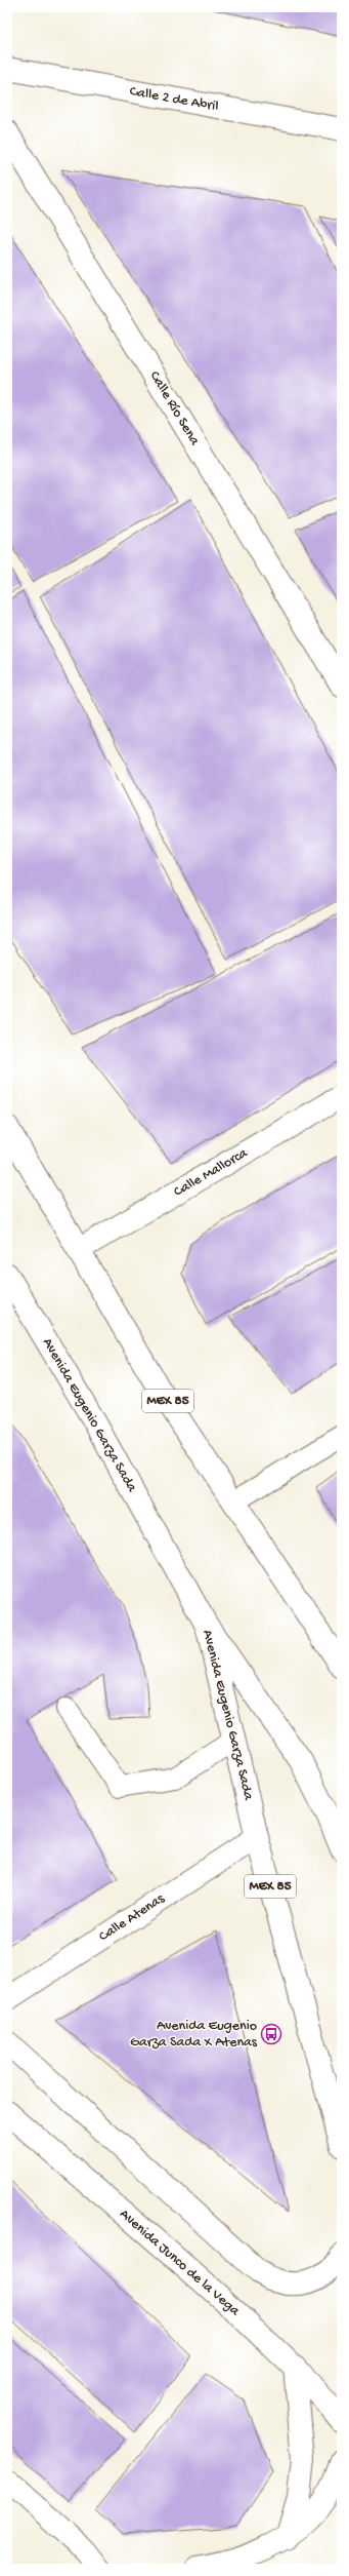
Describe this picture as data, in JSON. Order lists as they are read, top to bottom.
{
  "streets": {
    "main road": [
      "Calle 2 de Abril",
      "Calle Río Sena",
      "Calle Mallorca",
      "MEX 85",
      "Avenida Eugenio Garza Sada",
      "Calle Atenas",
      "Avenida Junco de la Vega"
    ]
  },
  "crossings": [
    ["Calle Mallorca", "MEX 85"],
    ["Avenida Eugenio Garza Sada", "Calle Atenas"]
  ],
  "places": {
    "bus stop": ["Avenida Eugenio Garza Sada X Atenas"]
  }
}
